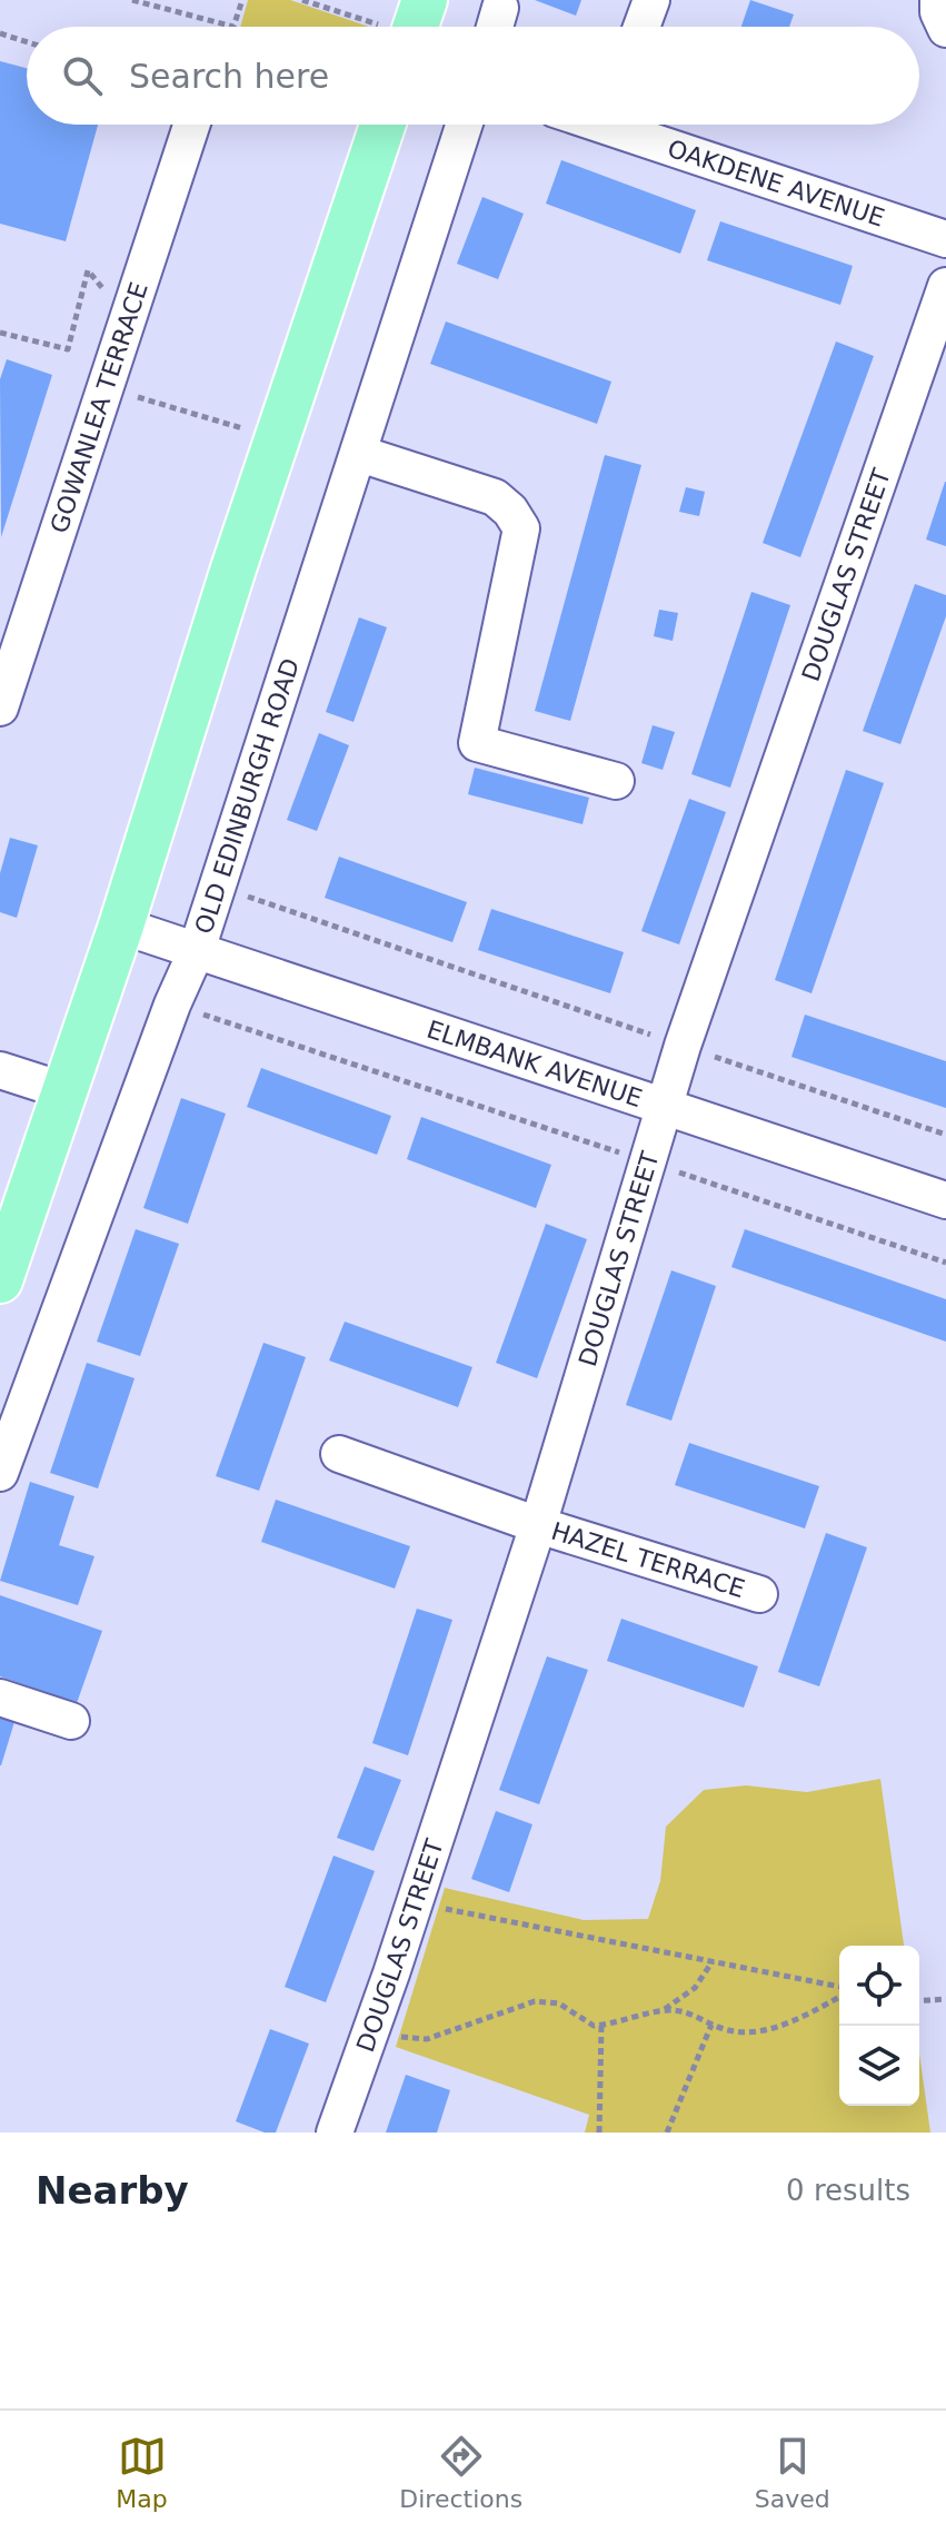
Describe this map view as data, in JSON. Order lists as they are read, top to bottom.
{
  "streets": {
    "street": [
      "OAKDENE AVENUE",
      "GOWANLEA TERRACE",
      "DOUGLAS STREET",
      "OLD EDINBURGH ROAD",
      "ELMBANK AVENUE",
      "HAZEL TERRACE"
    ]
  },
  "crossings": [
    ["DOUGLAS STREET", "ELMBANK AVENUE"],
    ["DOUGLAS STREET", "HAZEL TERRACE"],
    ["OLD EDINBURGH ROAD", "ELMBANK AVENUE"]
  ],
  "page": {
    "search": "Search here",
    "heading": ["Nearby", "0 results"],
    "nav": ["Map", "Directions", "Saved"]
  }
}
